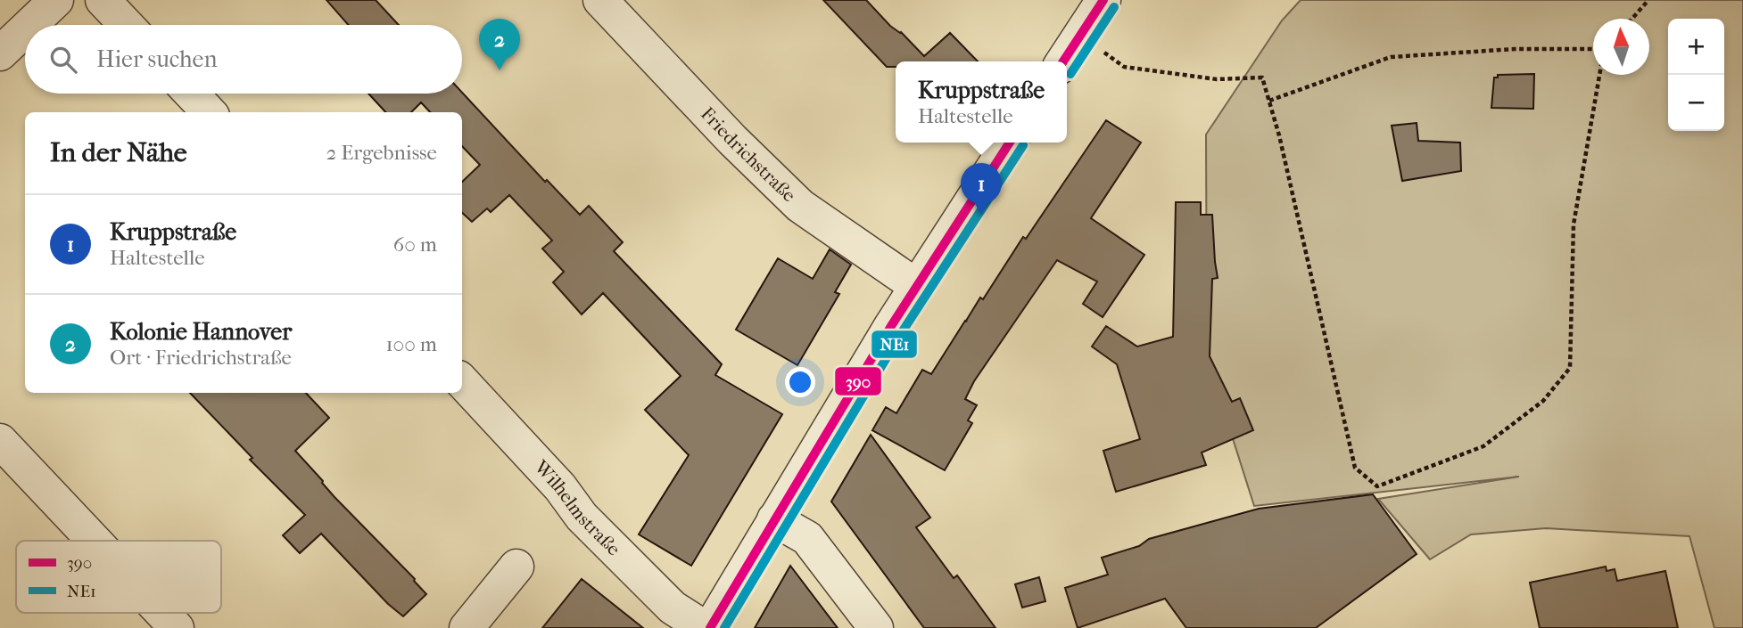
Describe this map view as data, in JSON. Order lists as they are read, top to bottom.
{
  "streets": {
    "street": ["Friedrichstraße", "Wilhelmstraße"]
  },
  "lines": ["transit line 390", "transit line NE1"],
  "legend": ["390", "NE1"],
  "north": "top",
  "page": {
    "map_buttons": ["+", "−"],
    "pins": ["2", "1"],
    "search": "Hier suchen",
    "popup": ["Kruppstraße", "Haltestelle"],
    "heading": ["In der Nähe", "2 Ergebnisse"],
    "list": [
      {
        "mark": "1",
        "name": "Kruppstraße",
        "note": "Haltestelle",
        "value": "60 m"
      },
      {
        "mark": "2",
        "name": "Kolonie Hannover",
        "note": "Ort · Friedrichstraße",
        "value": "100 m"
      }
    ]
  }
}
